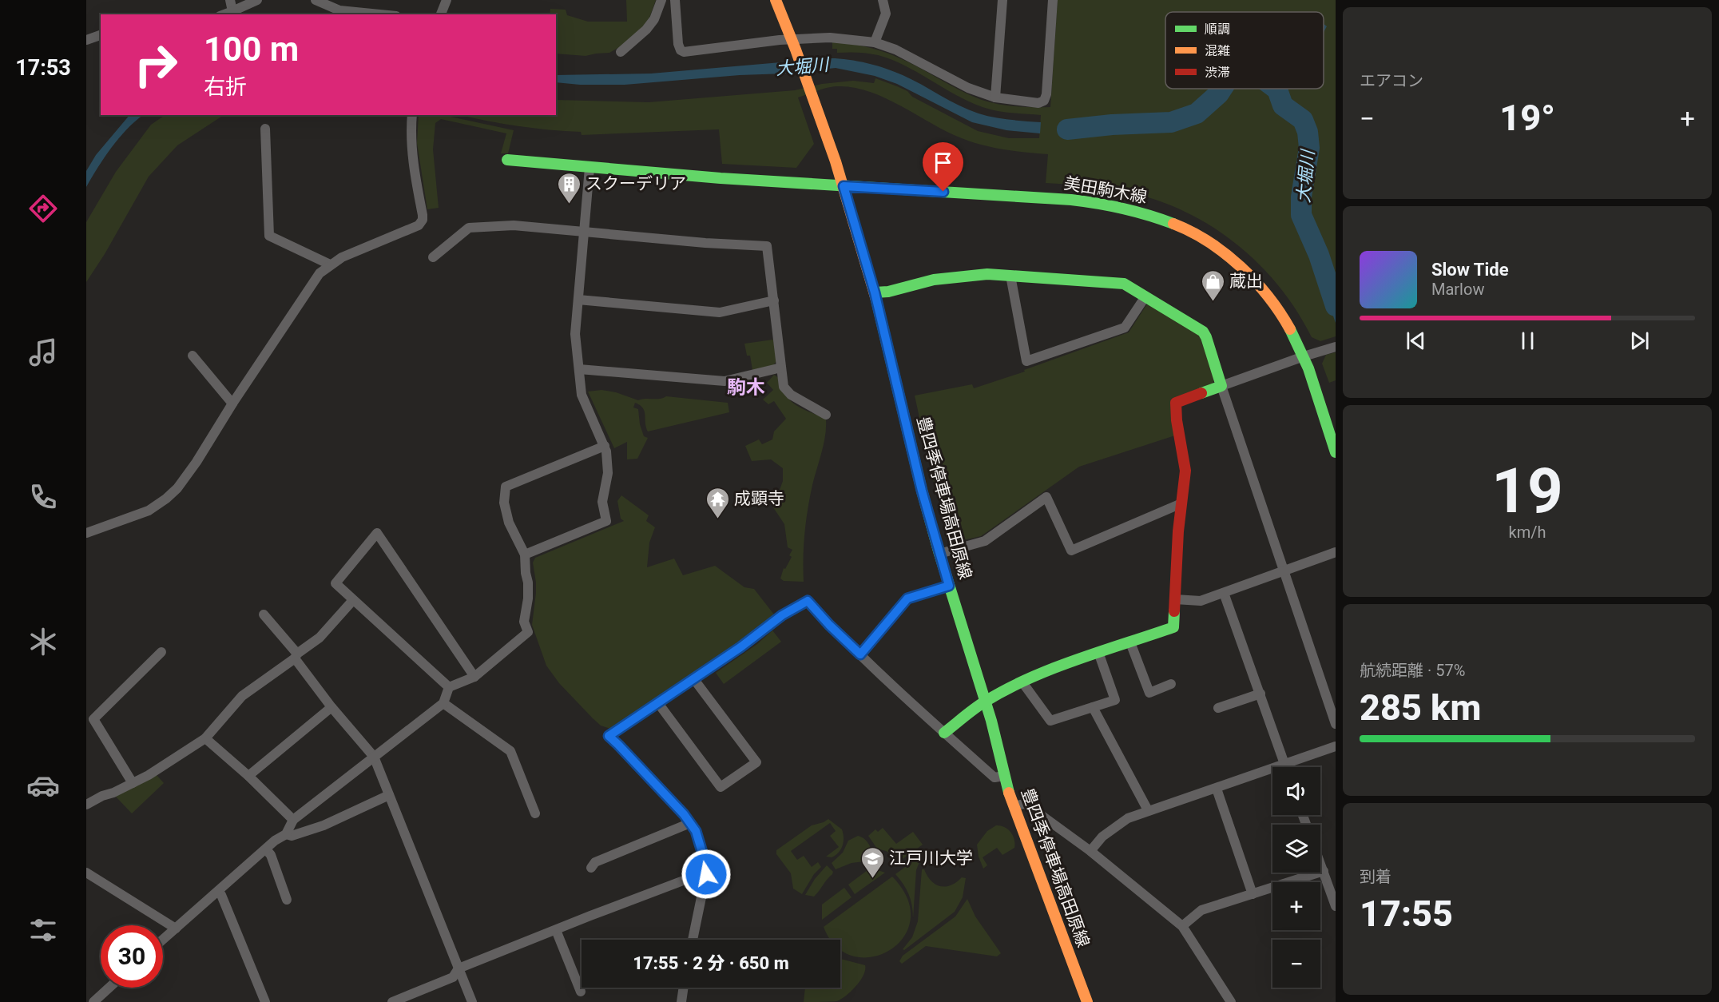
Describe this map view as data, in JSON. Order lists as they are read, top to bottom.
{
  "streets": {
    "street": ["美田駒木線", "豊四季停車場高田原線"]
  },
  "crossings": [
    ["美田駒木線", "豊四季停車場高田原線"]
  ],
  "districts": ["駒木"],
  "water": ["大堀川"],
  "places": {
    "building": ["スクーデリア"],
    "shop": ["蔵出"],
    "temple": ["成顕寺"],
    "school or university": ["江戸川大学"]
  },
  "legend": ["順調", "混雑", "渋滞"],
  "page": {
    "tabs": "17:53",
    "tile": [
      "エアコン",
      ["19", "km/h"],
      ["航続距離 · 57%", "285 km"],
      ["到着", "17:55"]
    ],
    "turn": ["100 m", "右折"],
    "heat": ["−", "19°", "+"],
    "song": ["Slow Tide", "Marlow"],
    "map_buttons": ["+", "−"],
    "limit": "30",
    "trip": "17:55 · 2 分 · 650 m"
  }
}
